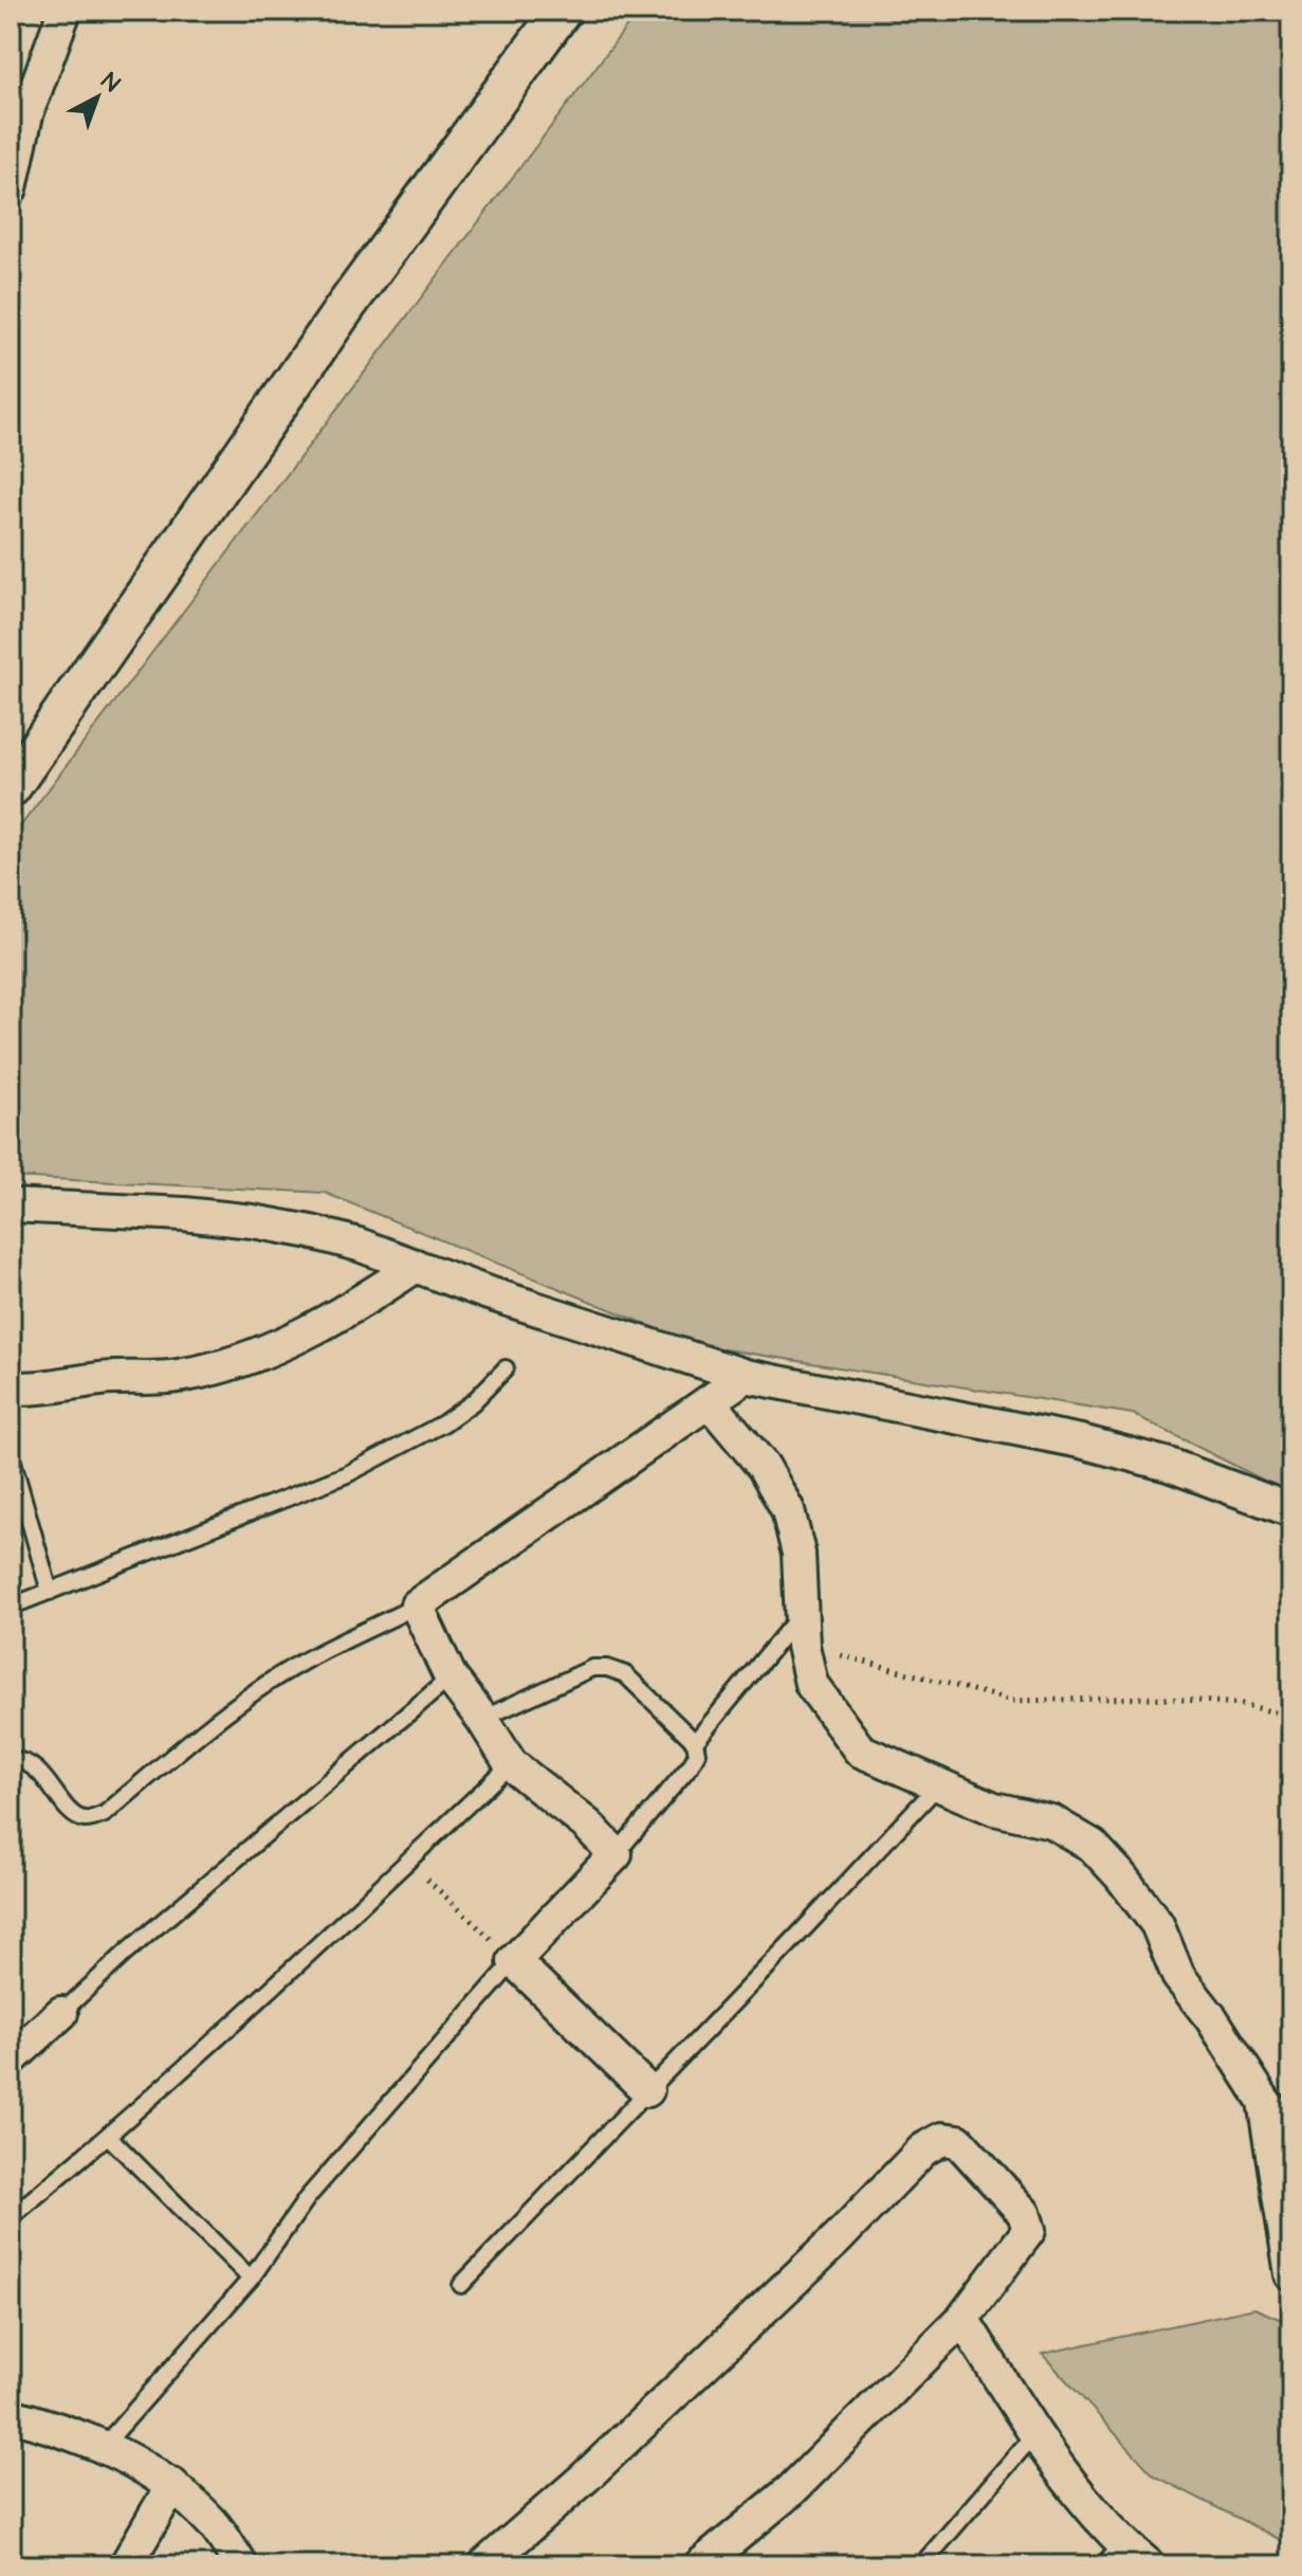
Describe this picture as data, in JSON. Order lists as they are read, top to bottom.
{
  "north": "top right"
}
